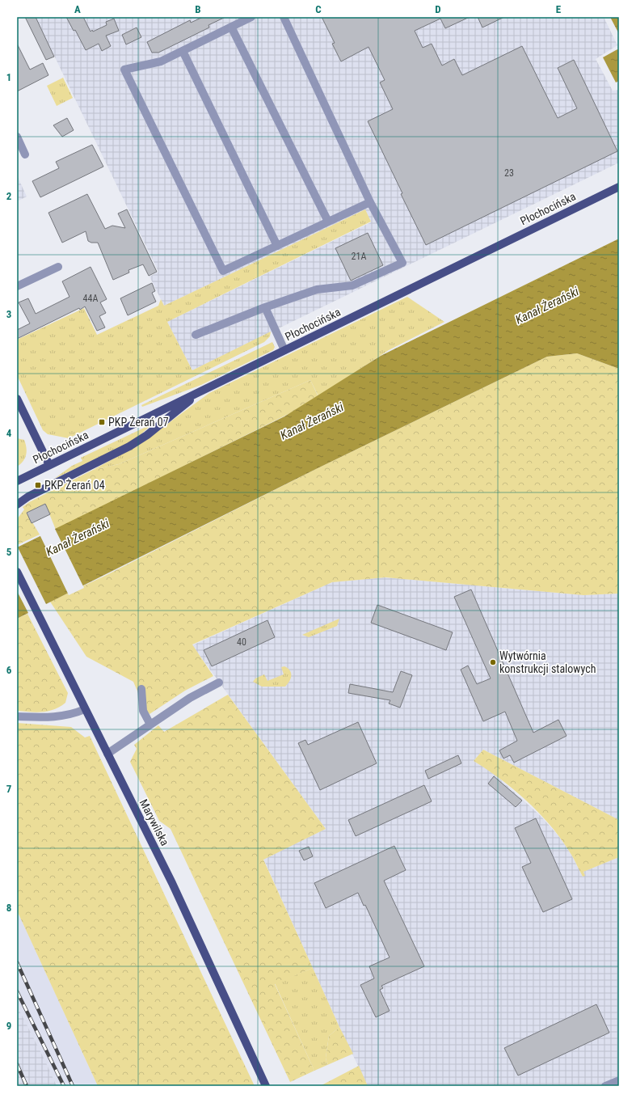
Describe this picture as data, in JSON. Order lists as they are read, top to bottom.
{
  "streets": {
    "main road": ["Płochocińska", "Marywilska"]
  },
  "water": ["Kanał Żerański"],
  "places": {
    "transit": ["PKP Żerań 07", "PKP Żerań 04"],
    "other": ["Wytwórnia konstrukcji stalowych"]
  },
  "house_numbers": [
    "23",
    "21A",
    "44A",
    "40"
  ],
  "grid": {
    "columns": [
      "A",
      "B",
      "C",
      "D",
      "E"
    ],
    "rows": [
      "1",
      "2",
      "3",
      "4",
      "5",
      "6",
      "7",
      "8",
      "9"
    ]
  }
}
